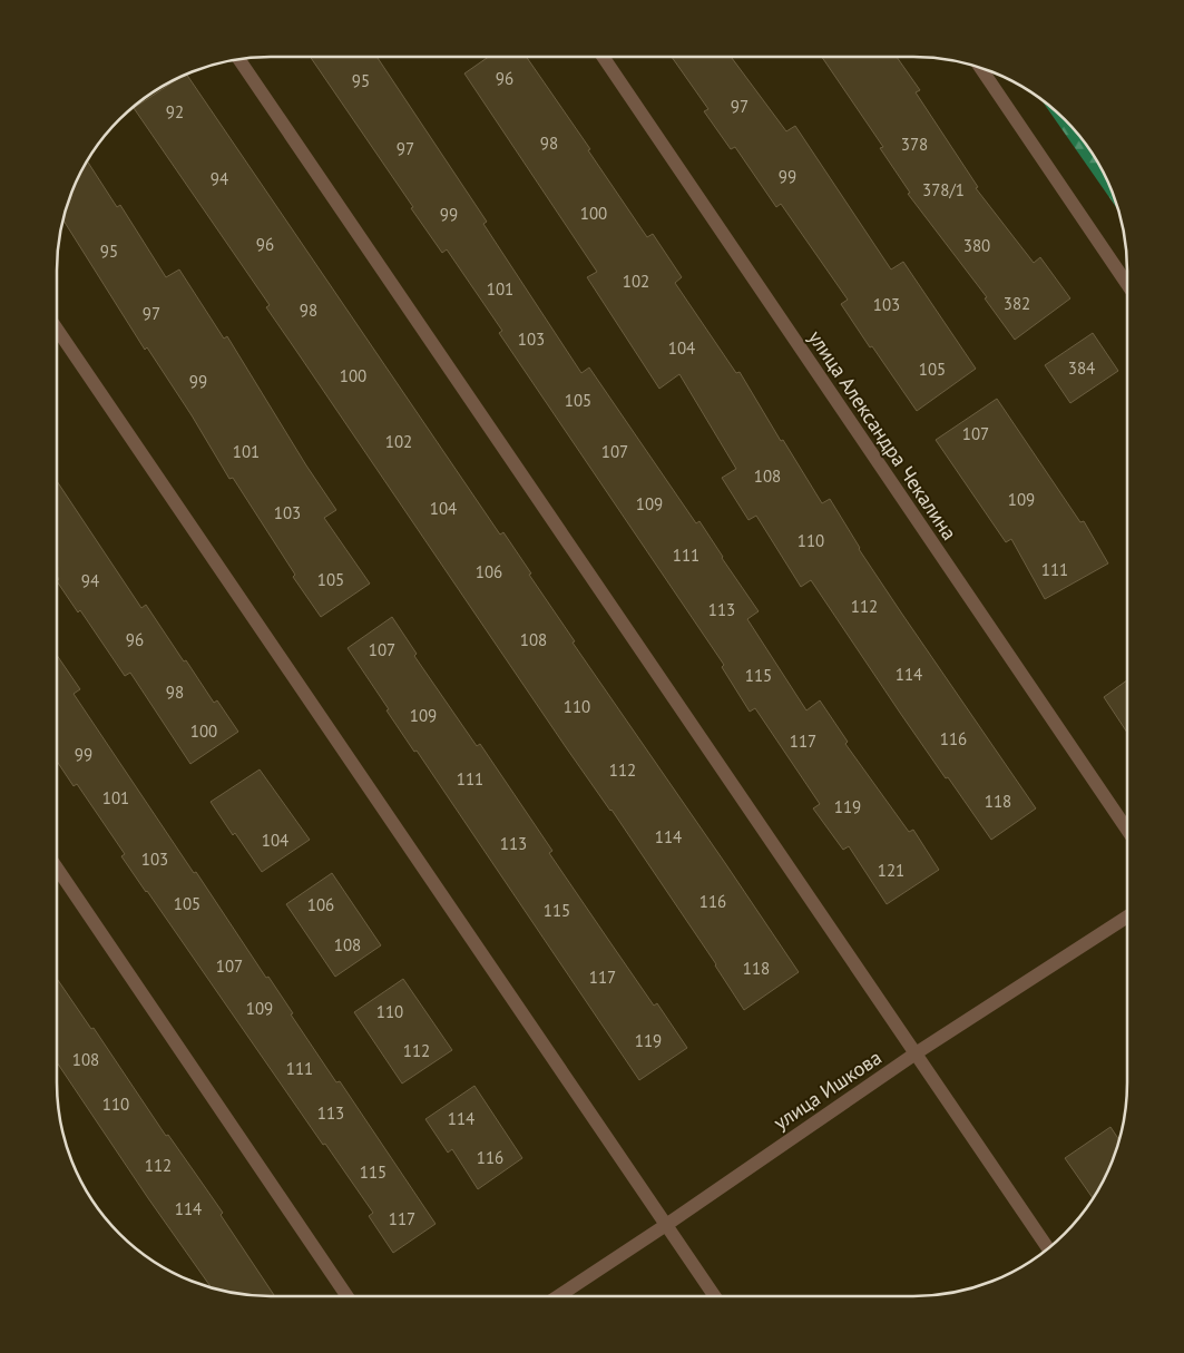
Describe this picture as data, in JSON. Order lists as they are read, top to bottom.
{
  "streets": {
    "street": ["улица Александра Чекалина", "улица Ишкова"]
  },
  "house_numbers": [
    "96",
    "95",
    "97",
    "92",
    "98",
    "378",
    "97",
    "99",
    "94",
    "378/1",
    "100",
    "99",
    "96",
    "380",
    "95",
    "102",
    "101",
    "382",
    "103",
    "98",
    "97",
    "103",
    "104",
    "384",
    "105",
    "100",
    "99",
    "105",
    "107",
    "102",
    "101",
    "107",
    "108",
    "109",
    "109",
    "104",
    "103",
    "110",
    "111",
    "111",
    "106",
    "105",
    "94",
    "112",
    "113",
    "96",
    "108",
    "107",
    "114",
    "115",
    "98",
    "110",
    "109",
    "100",
    "116",
    "117",
    "99",
    "112",
    "111",
    "101",
    "118",
    "119",
    "114",
    "104",
    "113",
    "103",
    "121",
    "116",
    "105",
    "106",
    "115",
    "108",
    "107",
    "118",
    "117",
    "109",
    "110",
    "119",
    "112",
    "108",
    "111",
    "110",
    "113",
    "114",
    "116",
    "112",
    "115",
    "114",
    "117"
  ]
}
